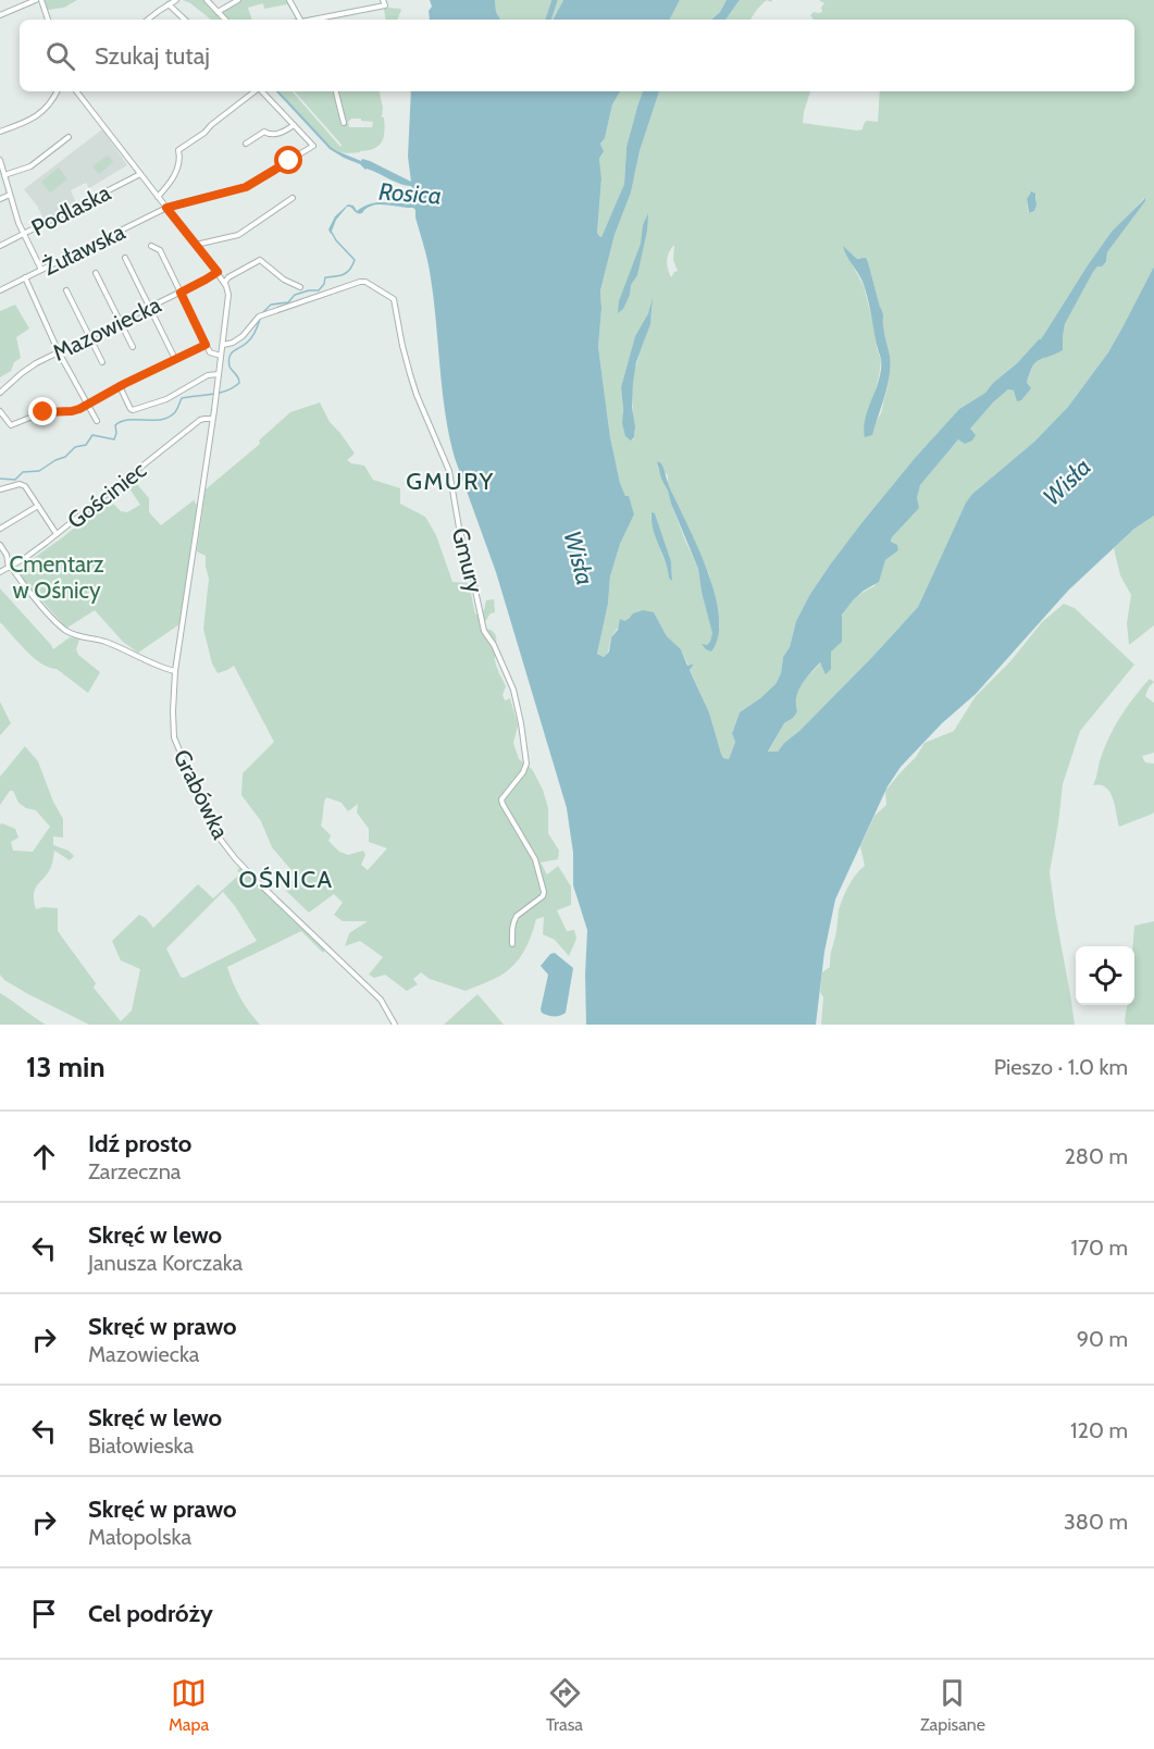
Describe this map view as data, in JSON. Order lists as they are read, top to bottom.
{
  "streets": {
    "street": [
      "Podlaska",
      "Żuławska",
      "Mazowiecka",
      "Gościniec",
      "Gmury",
      "Grabówka"
    ]
  },
  "crossings": [
    ["Gościniec", "Grabówka"],
    ["Gmury", "Grabówka"]
  ],
  "districts": ["GMURY", "OŚNICA"],
  "water": ["Rosica", "Wisła"],
  "parks": ["Cmentarz w Ośnicy"],
  "page": {
    "search": "Szukaj tutaj",
    "heading": ["13 min", "Pieszo · 1.0 km"],
    "list": [
      ["Idź prosto", "Zarzeczna", "280 m"],
      ["Skręć w lewo", "Janusza Korczaka", "170 m"],
      ["Skręć w prawo", "Mazowiecka", "90 m"],
      ["Skręć w lewo", "Białowieska", "120 m"],
      ["Skręć w prawo", "Małopolska", "380 m"],
      "Cel podróży"
    ],
    "nav": ["Mapa", "Trasa", "Zapisane"]
  }
}
